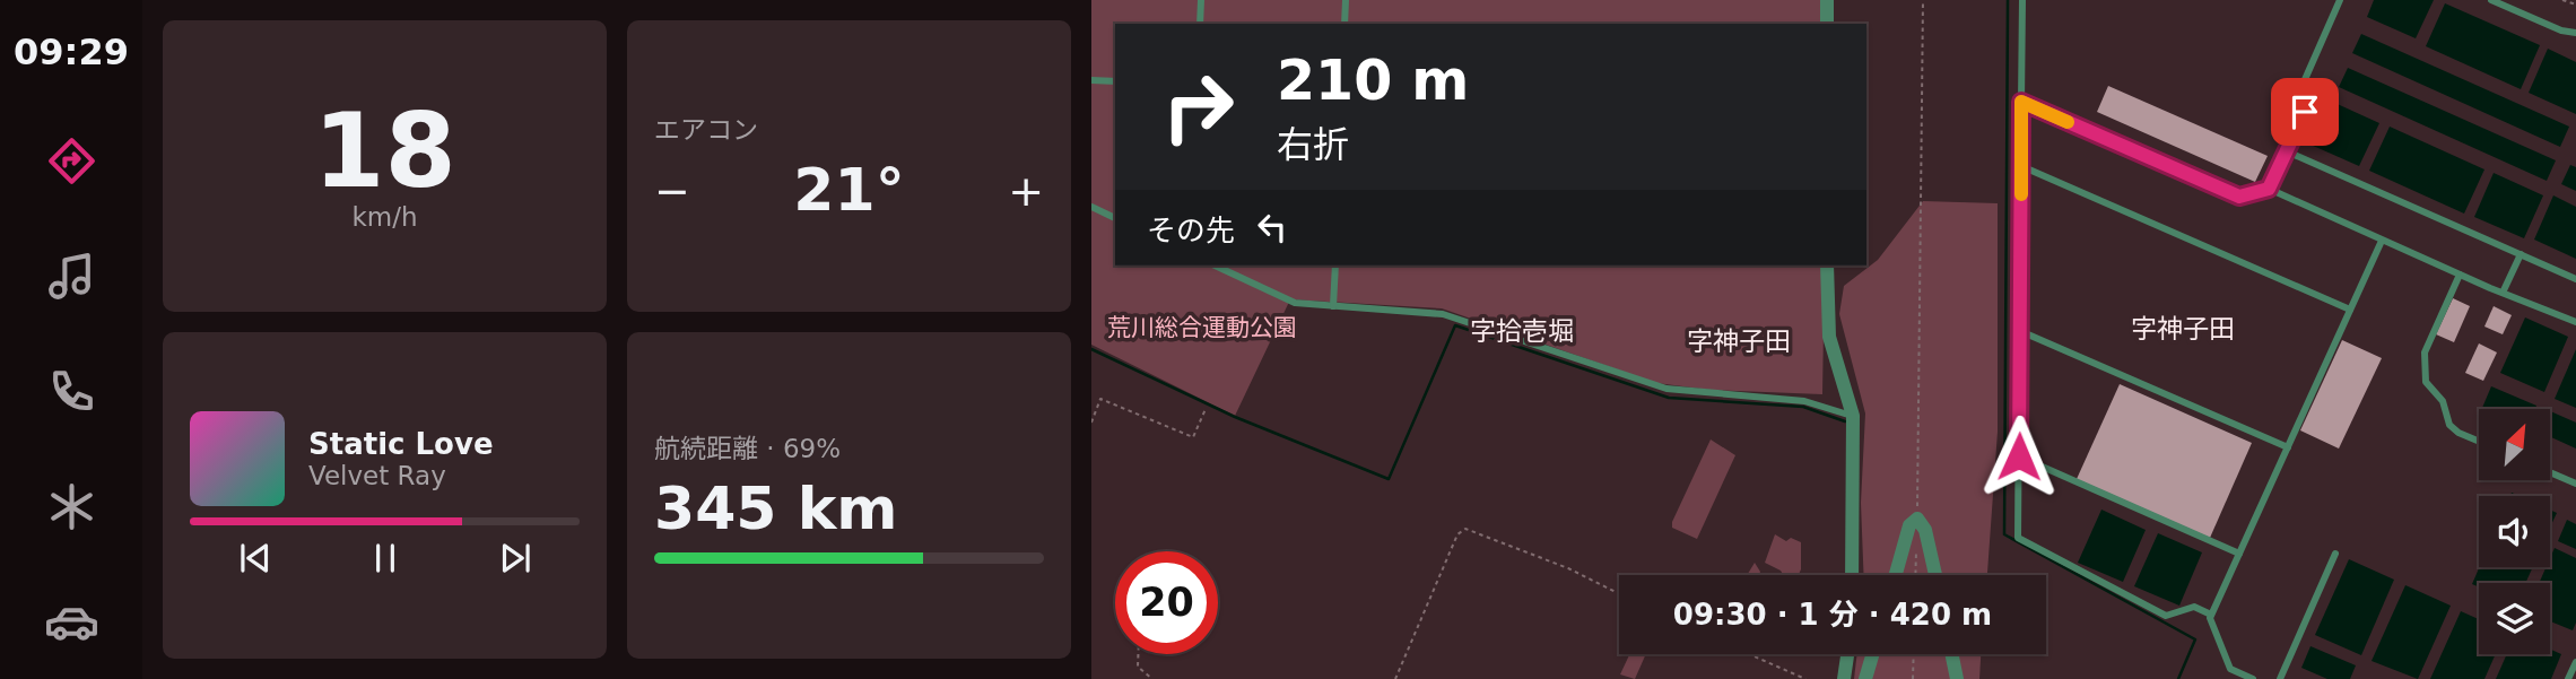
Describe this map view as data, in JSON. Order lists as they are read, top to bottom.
{
  "districts": ["字神子田", "字拾壱堀", "字神子田"],
  "parks": ["荒川総合運動公園"],
  "north": "top right",
  "page": {
    "tabs": "09:29",
    "tile": [
      ["18", "km/h"],
      "エアコン",
      ["航続距離 · 69%", "345 km"]
    ],
    "turn": ["210 m", "右折"],
    "heat": ["−", "21°", "+"],
    "then": "その先",
    "song": ["Static Love", "Velvet Ray"],
    "limit": "20",
    "trip": "09:30 · 1 分 · 420 m"
  }
}
